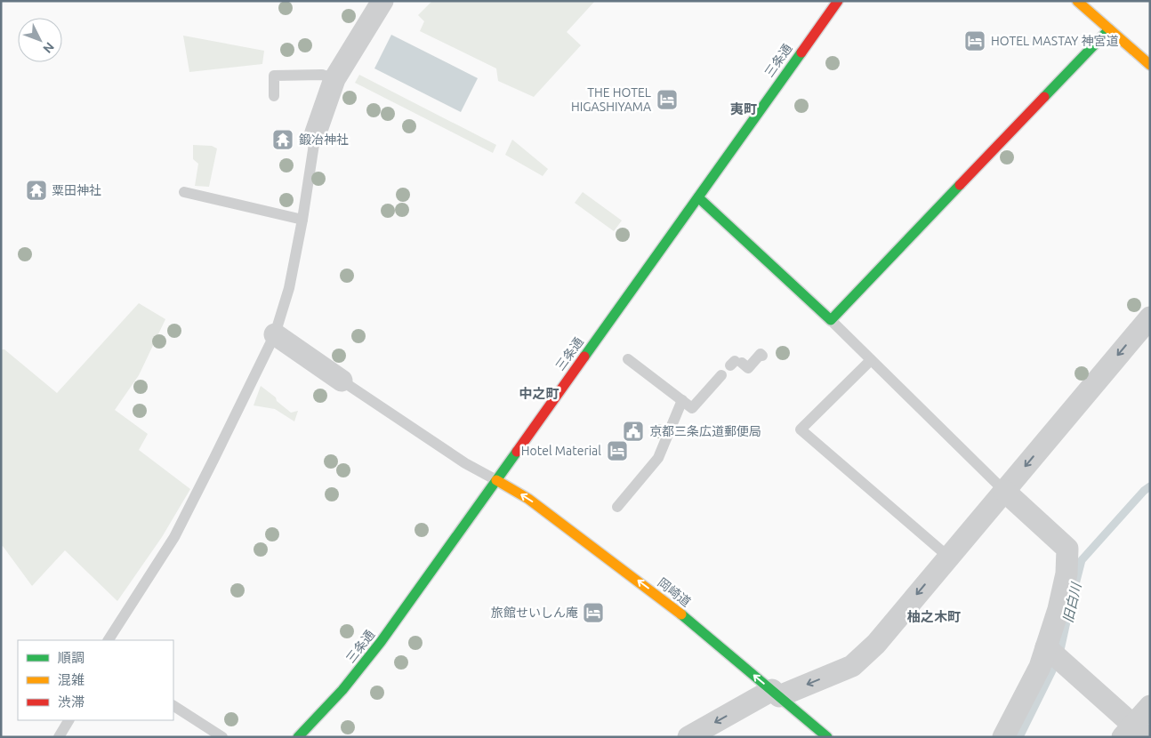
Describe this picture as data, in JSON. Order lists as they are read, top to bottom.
{
  "streets": {
    "street": ["三条通", "岡崎道"]
  },
  "crossings": [
    ["三条通", "岡崎道"]
  ],
  "one_way": ["岡崎道"],
  "districts": ["夷町", "中之町", "柚之木町"],
  "water": ["旧白川"],
  "places": {
    "hotel": [
      "HOTEL MASTAY 神宮道",
      "THE HOTEL HIGASHIYAMA",
      "Hotel Material",
      "旅館せいしん庵"
    ],
    "temple": ["鍛冶神社", "粟田神社"],
    "public building": ["京都三条広道郵便局"]
  },
  "legend": ["順調", "混雑", "渋滞"],
  "north": "bottom right"
}
